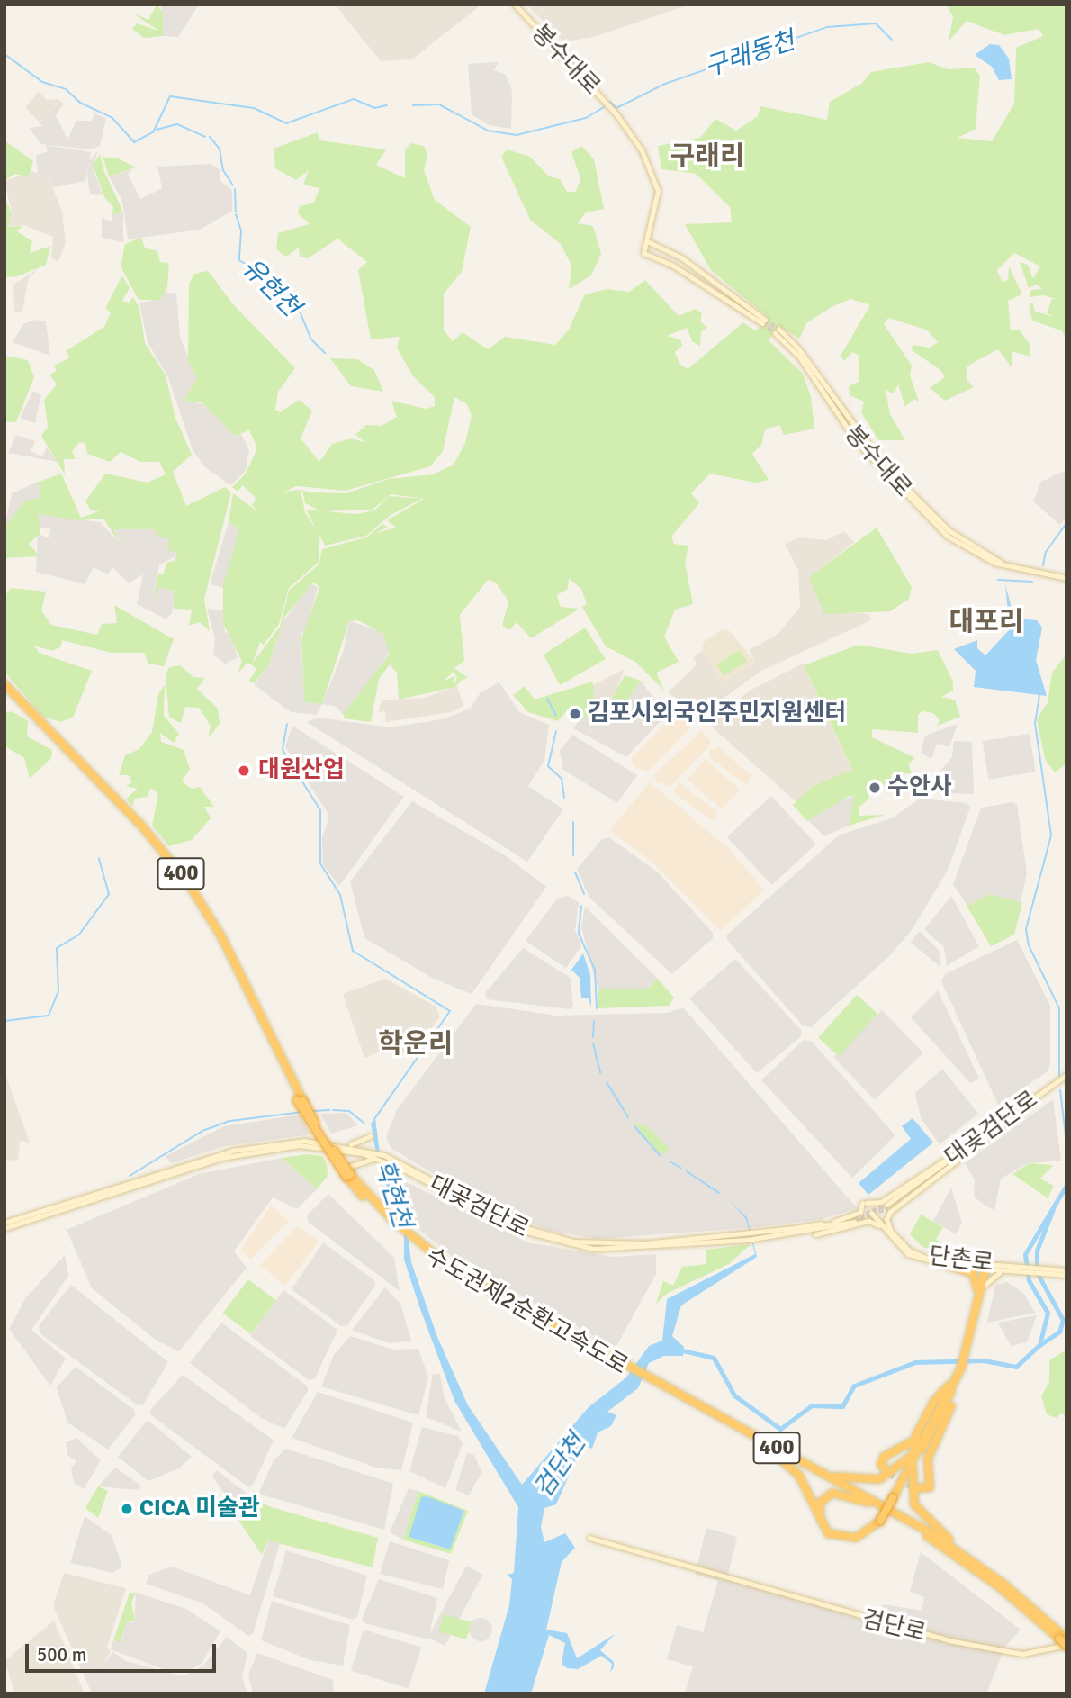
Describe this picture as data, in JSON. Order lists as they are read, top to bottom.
{
  "streets": {
    "highway": ["400", "수도권제2순환고속도로"],
    "main road": [
      "봉수대로",
      "대곶검단로",
      "단촌로",
      "검단로"
    ]
  },
  "crossings": [
    ["수도권제2순환고속도로", "검단로"]
  ],
  "districts": ["구래리", "대포리", "학운리"],
  "water": [
    "구래동천",
    "유현천",
    "학현천",
    "검단천"
  ],
  "places": [
    "김포시외국인주민지원센터",
    "대원산업",
    "수안사",
    "CICA 미술관"
  ],
  "scale_bar": "500 m"
}
